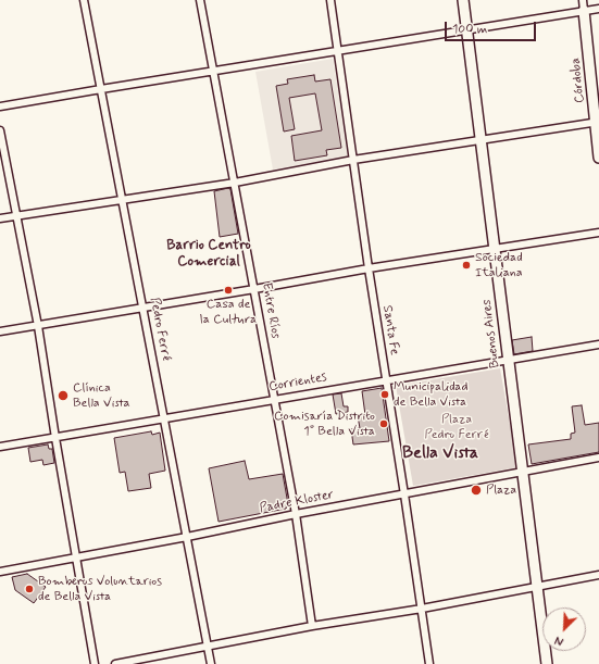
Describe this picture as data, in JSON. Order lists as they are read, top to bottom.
{
  "streets": {
    "street": [
      "Córdoba",
      "Entre Ríos",
      "Pedro Ferré",
      "Santa Fe",
      "Buenos Aires",
      "Corrientes",
      "Padre Kloster"
    ]
  },
  "crossings": [
    ["Entre Ríos", "Corrientes"],
    ["Entre Ríos", "Padre Kloster"],
    ["Pedro Ferré", "Corrientes"],
    ["Pedro Ferré", "Padre Kloster"],
    ["Santa Fe", "Corrientes"],
    ["Santa Fe", "Padre Kloster"],
    ["Buenos Aires", "Corrientes"],
    ["Buenos Aires", "Padre Kloster"]
  ],
  "districts": ["Barrio Centro Comercial", "Bella Vista"],
  "parks": ["Plaza Pedro Ferré"],
  "places": [
    "Sociedad Italiana",
    "Casa de la Cultura",
    "Municipalidad de Bella Vista",
    "Clínica Bella Vista",
    "Comisaría Distrito 1° Bella Vista",
    "Plaza",
    "Bomberos Voluntarios de Bella Vista"
  ],
  "scale_bar": "100 m",
  "north": "bottom left"
}
